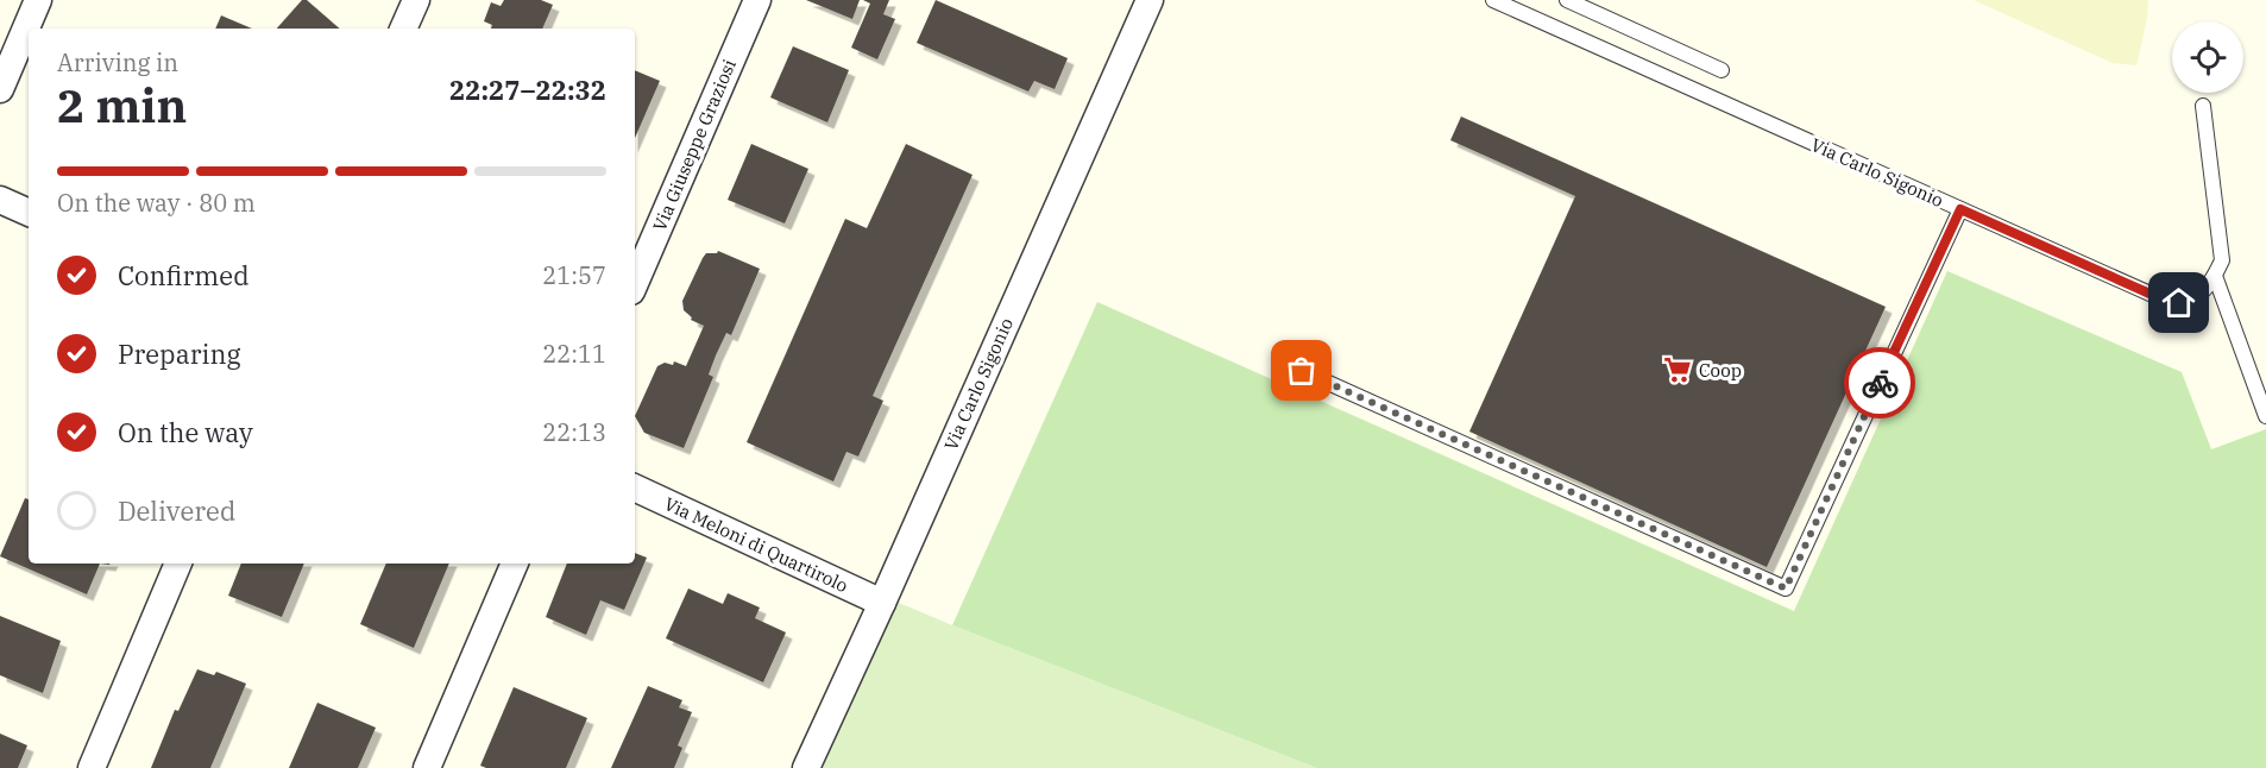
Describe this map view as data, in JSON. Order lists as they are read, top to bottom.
{
  "streets": {
    "street": ["Via Giuseppe Graziosi", "Via Carlo Sigonio", "Via Meloni di Quartirolo"]
  },
  "crossings": [
    ["Via Carlo Sigonio", "Via Meloni di Quartirolo"]
  ],
  "places": {
    "supermarket": ["Coop"]
  },
  "page": {
    "heading": ["2 min", "Arriving in", "22:27–22:32"],
    "bar": "On the way · 80 m",
    "list": [
      ["Confirmed", "21:57"],
      ["Preparing", "22:11"],
      ["On the way", "22:13"],
      "Delivered"
    ]
  }
}
